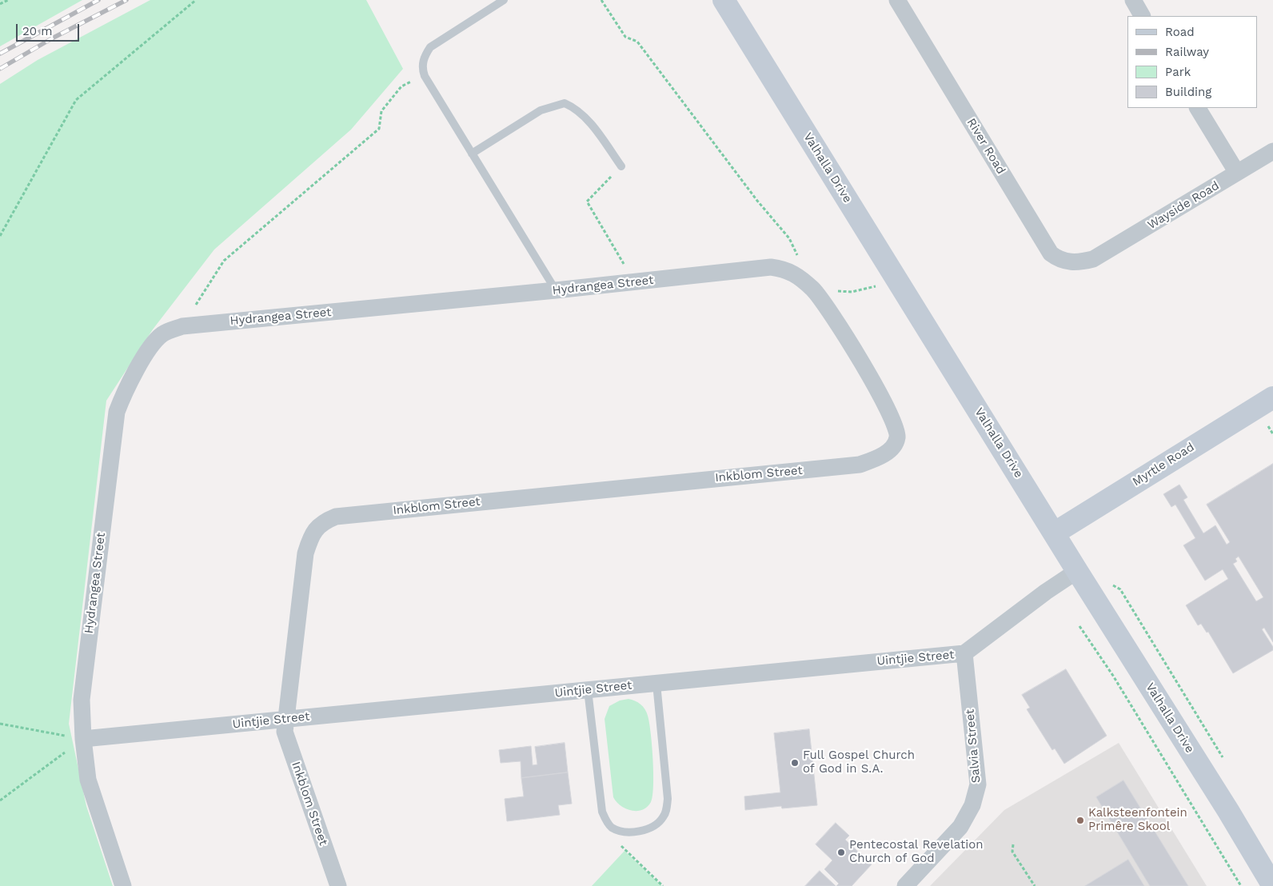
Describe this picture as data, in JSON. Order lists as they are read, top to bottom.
{
  "streets": {
    "main road": ["Valhalla Drive", "Myrtle Road"],
    "street": [
      "River Road",
      "Wayside Road",
      "Hydrangea Street",
      "Inkblom Street",
      "Uintjie Street",
      "Salvia Street"
    ]
  },
  "crossings": [
    ["River Road", "Wayside Road"],
    ["Valhalla Drive", "Myrtle Road"],
    ["Valhalla Drive", "Uintjie Street"],
    ["Hydrangea Street", "Inkblom Street"],
    ["Hydrangea Street", "Uintjie Street"],
    ["Inkblom Street", "Uintjie Street"],
    ["Uintjie Street", "Salvia Street"]
  ],
  "places": ["Full Gospel Church of God in S.A.", "Kalksteenfontein Primêre Skool", "Pentecostal Revelation Church of God"],
  "legend": [
    "Road",
    "Railway",
    "Park",
    "Building"
  ],
  "scale_bar": "20 m"
}
